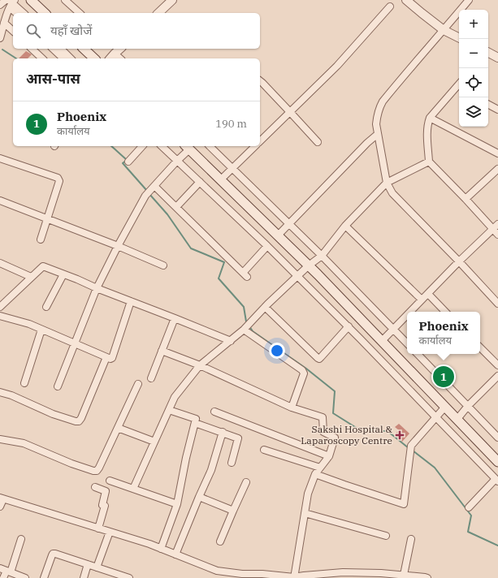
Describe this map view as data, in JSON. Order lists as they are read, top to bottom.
{
  "places": {
    "health": ["Sakshi Hospital & Laparoscopy Centre"]
  },
  "page": {
    "map_buttons": ["+", "−"],
    "search": "यहाँ खोजें",
    "heading": "आस-पास",
    "list": [
      {
        "mark": "1",
        "name": "Phoenix",
        "note": "कार्यालय",
        "value": "190 m"
      }
    ],
    "popup": ["Phoenix", "कार्यालय"],
    "pins": "1"
  }
}
